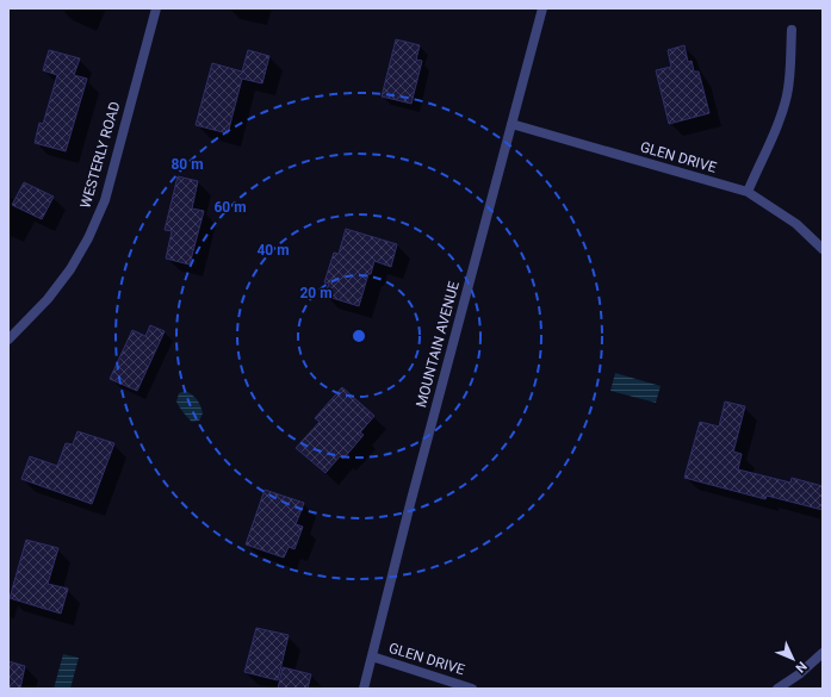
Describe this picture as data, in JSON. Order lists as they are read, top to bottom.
{
  "streets": {
    "street": ["WESTERLY ROAD", "GLEN DRIVE", "MOUNTAIN AVENUE"]
  },
  "crossings": [
    ["GLEN DRIVE", "MOUNTAIN AVENUE"]
  ],
  "north": "bottom right",
  "rings": [
    "80 m",
    "60 m",
    "40 m",
    "20 m"
  ]
}
